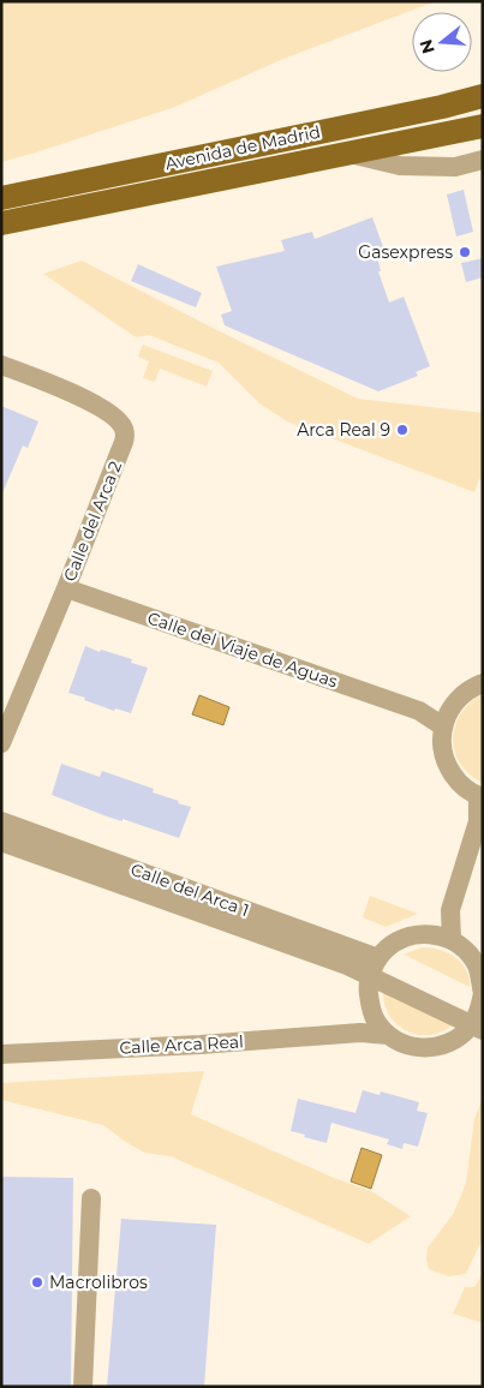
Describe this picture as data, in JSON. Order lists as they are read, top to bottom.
{
  "streets": {
    "main road": ["Avenida de Madrid"],
    "street": [
      "Calle del Arca 2",
      "Calle del Viaje de Aguas",
      "Calle del Arca 1",
      "Calle Arca Real"
    ]
  },
  "crossings": [
    ["Calle del Arca 2", "Calle del Viaje de Aguas"]
  ],
  "places": ["Gasexpress", "Arca Real 9", "Macrolibros"],
  "north": "left"
}
